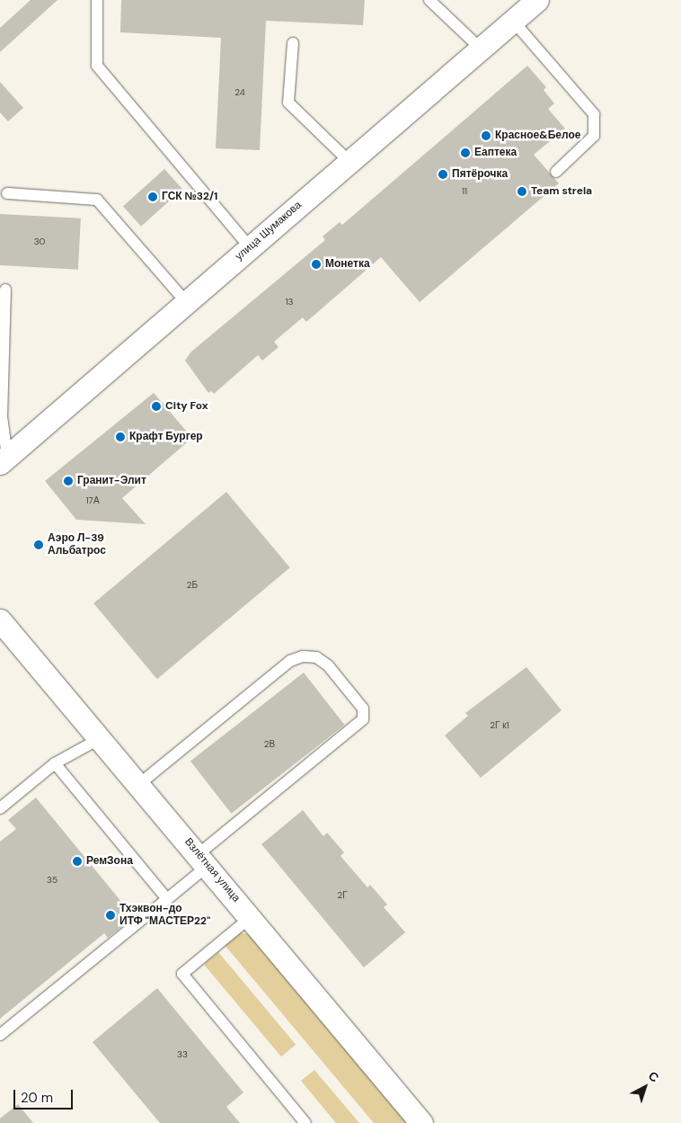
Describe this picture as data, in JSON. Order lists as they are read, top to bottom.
{
  "streets": {
    "street": ["улица Шумакова", "Взлётная улица"]
  },
  "places": [
    "Красное&Белое",
    "Еаптека",
    "Пятёрочка",
    "Team strela",
    "ГСК №32/1",
    "Монетка",
    "City Fox",
    "Крафт Бургер",
    "Гранит-Элит",
    "Аэро Л-39 Альбатрос",
    "РемЗона",
    "Тхэквон-до ИТФ \"МАСТЕР22\""
  ],
  "house_numbers": [
    "24",
    "11",
    "30",
    "13",
    "17А",
    "2Б",
    "2Г к1",
    "2В",
    "35",
    "2Г",
    "33"
  ],
  "scale_bar": "20 m",
  "north": "top right"
}
